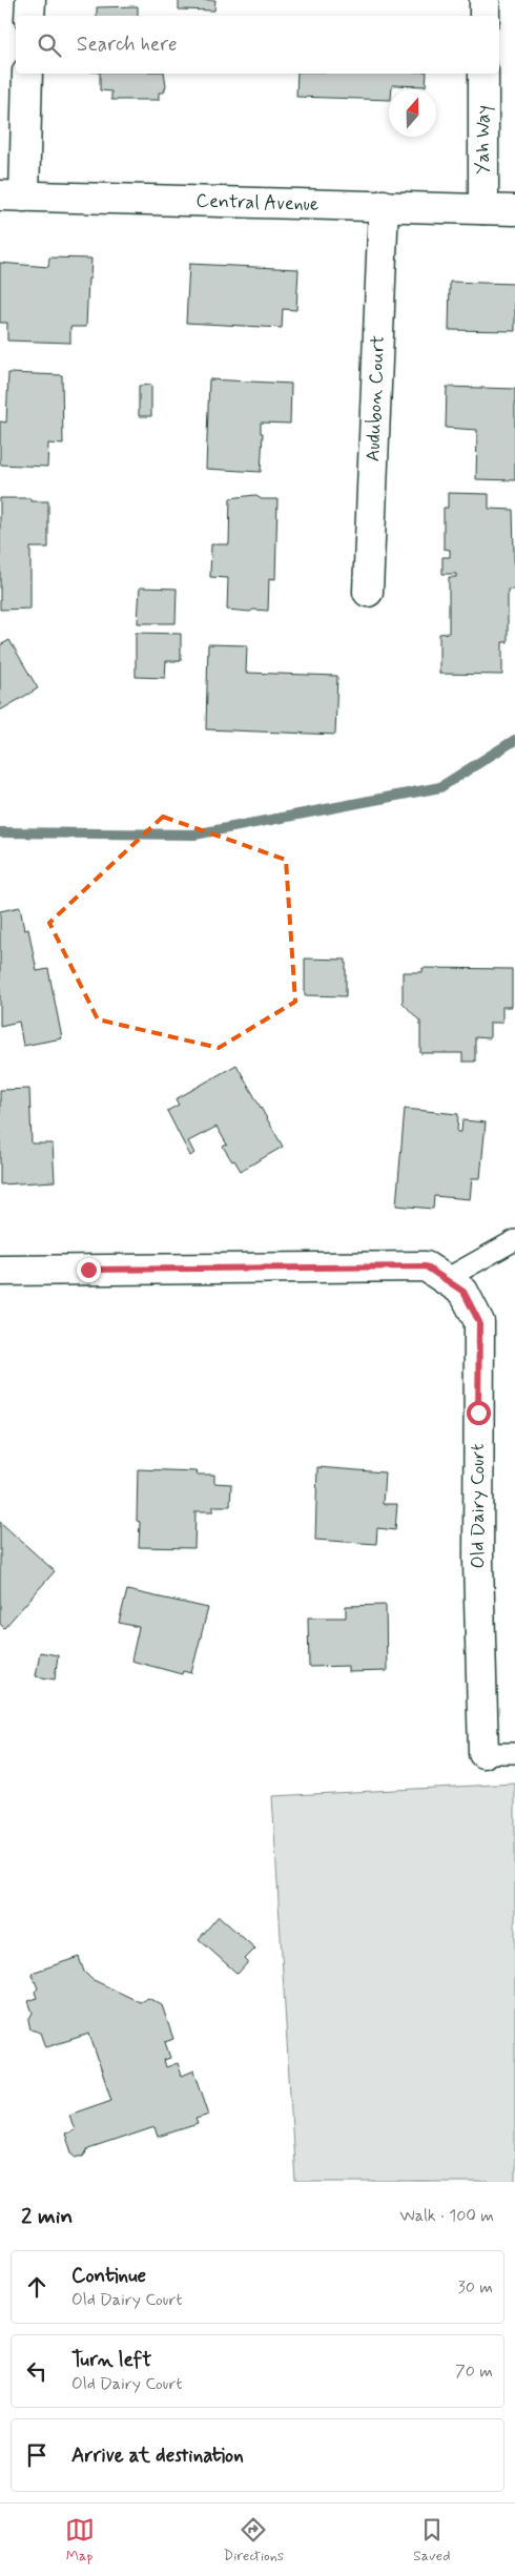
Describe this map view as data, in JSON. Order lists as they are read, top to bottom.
{
  "streets": {
    "street": [
      "Yah Way",
      "Central Avenue",
      "Audubon Court",
      "Old Dairy Court"
    ]
  },
  "crossings": [
    ["Yah Way", "Central Avenue"],
    ["Central Avenue", "Audubon Court"]
  ],
  "north": "top",
  "page": {
    "search": "Search here",
    "heading": ["2 min", "Walk · 100 m"],
    "list": [
      ["Continue", "Old Dairy Court", "30 m"],
      ["Turn left", "Old Dairy Court", "70 m"],
      "Arrive at destination"
    ],
    "nav": ["Map", "Directions", "Saved"]
  }
}
